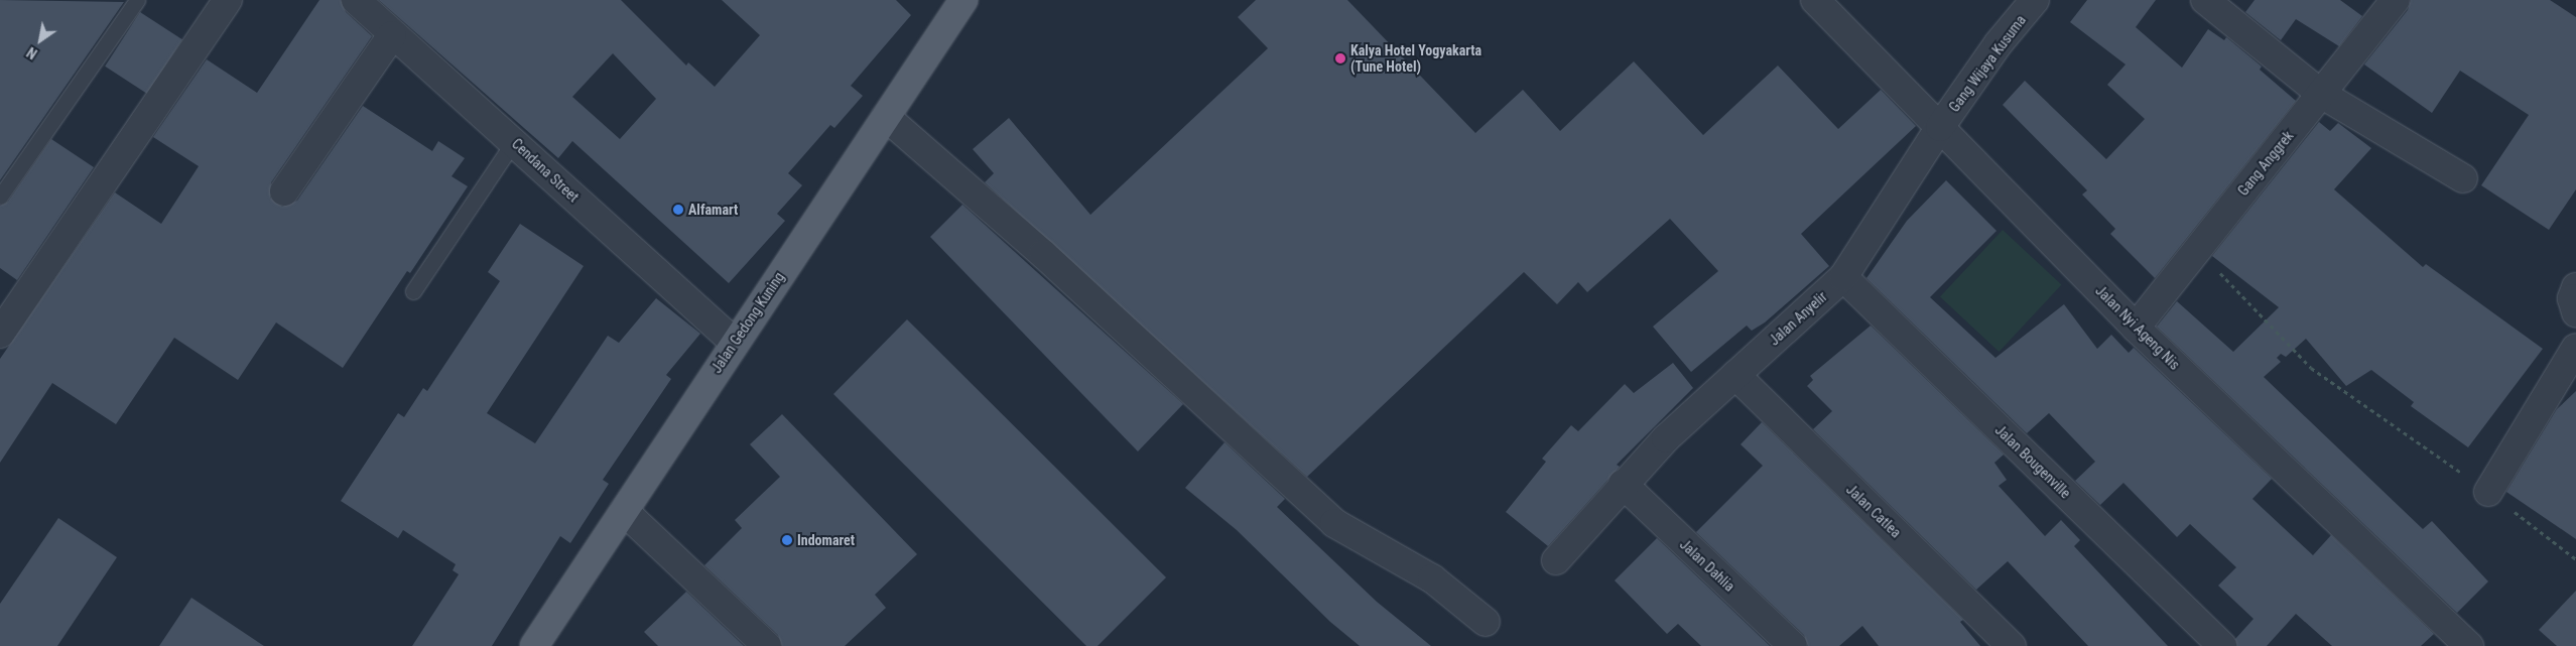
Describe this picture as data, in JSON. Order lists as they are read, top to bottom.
{
  "streets": {
    "main road": ["Jalan Gedong Kuning"],
    "street": [
      "Gang Wijaya Kusuma",
      "Gang Anggrek",
      "Cendana Street",
      "Jalan Anyelir",
      "Jalan Nyi Ageng Nis",
      "Jalan Bougenville",
      "Jalan Catlea",
      "Jalan Dahlia"
    ]
  },
  "crossings": [
    ["Gang Wijaya Kusuma", "Jalan Anyelir"],
    ["Gang Wijaya Kusuma", "Jalan Nyi Ageng Nis"],
    ["Gang Anggrek", "Jalan Nyi Ageng Nis"],
    ["Cendana Street", "Jalan Gedong Kuning"],
    ["Jalan Anyelir", "Jalan Nyi Ageng Nis"],
    ["Jalan Anyelir", "Jalan Bougenville"],
    ["Jalan Anyelir", "Jalan Catlea"],
    ["Jalan Anyelir", "Jalan Dahlia"]
  ],
  "places": ["Kalya Hotel Yogyakarta (Tune Hotel)", "Alfamart", "Indomaret"],
  "north": "bottom left"
}
